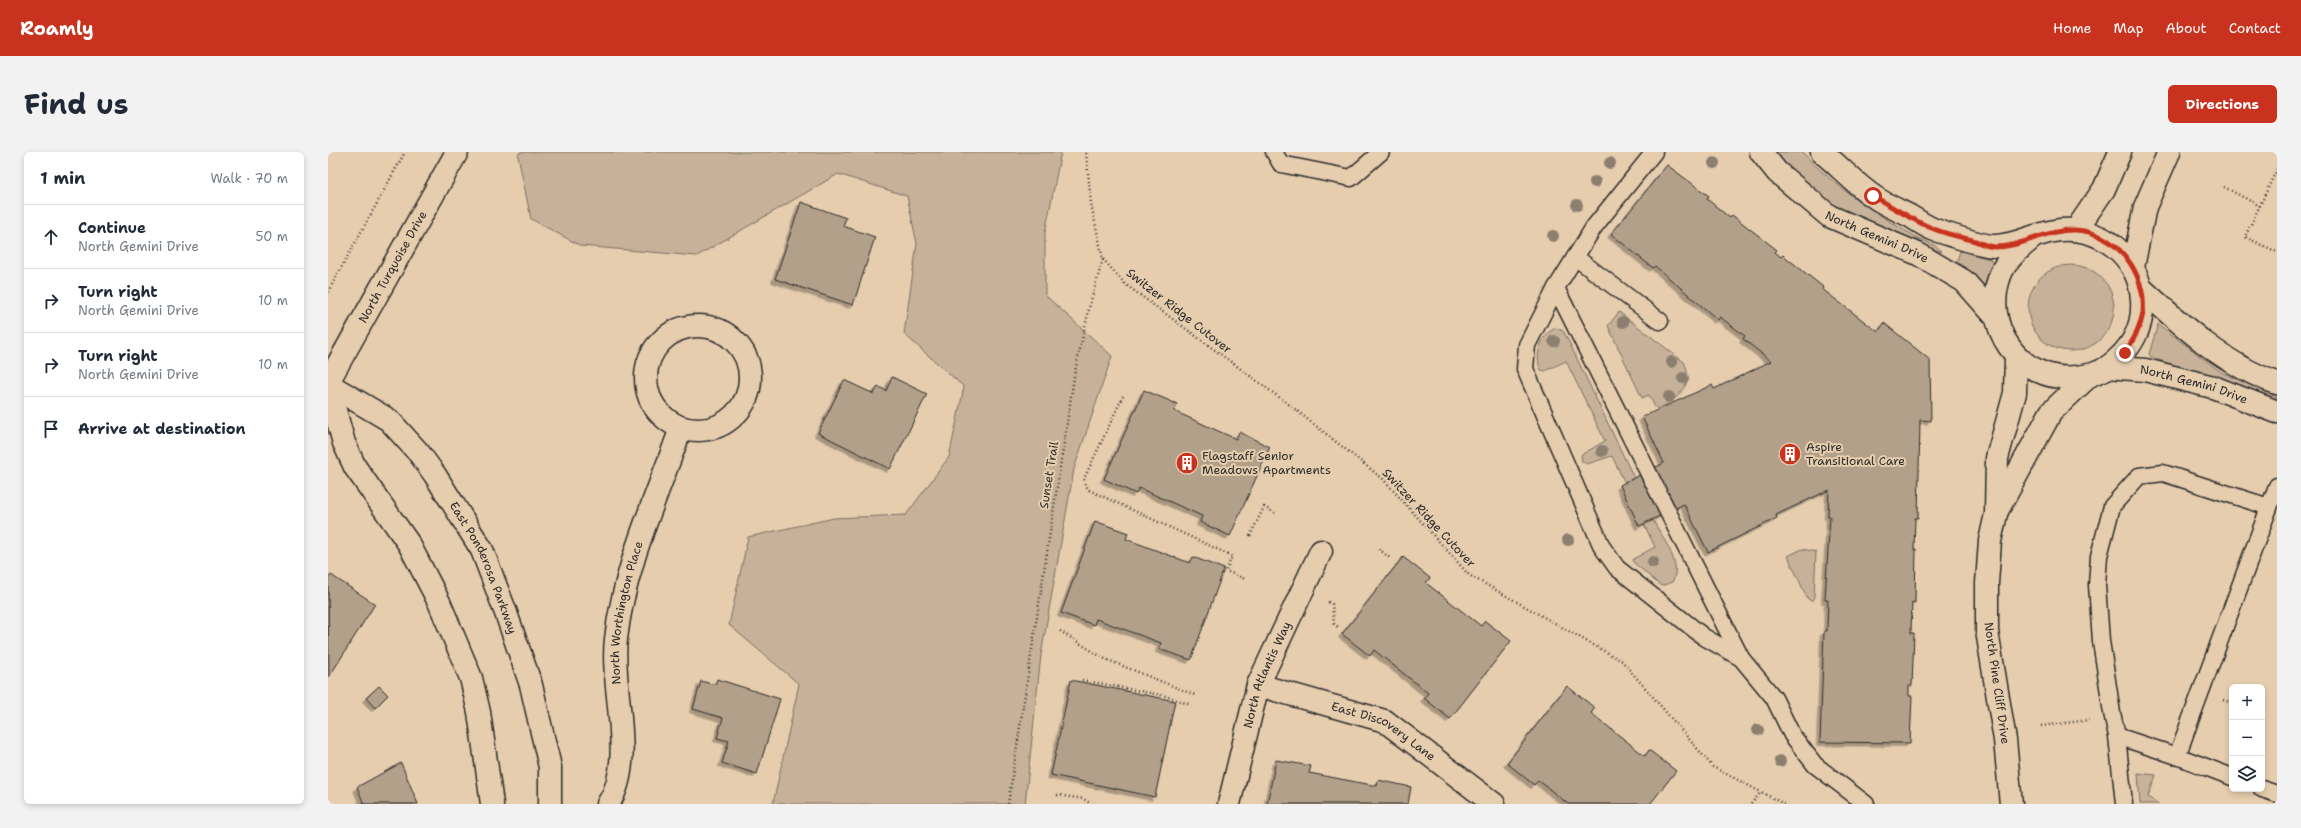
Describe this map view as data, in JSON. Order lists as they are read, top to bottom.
{
  "streets": {
    "street": [
      "North Gemini Drive",
      "North Turquoise Drive",
      "East Ponderosa Parkway",
      "North Worthington Place",
      "North Atlantis Way",
      "North Pine Cliff Drive",
      "East Discovery Lane"
    ],
    "path": ["Switzer Ridge Cutover", "Sunset Trail"]
  },
  "crossings": [
    ["North Gemini Drive", "North Pine Cliff Drive"],
    ["North Turquoise Drive", "East Ponderosa Parkway"],
    ["Switzer Ridge Cutover", "Sunset Trail"],
    ["North Atlantis Way", "East Discovery Lane"]
  ],
  "places": {
    "building": ["Aspire Transitional Care", "Flagstaff Senior Meadows Apartments"]
  },
  "page": {
    "header": "Roamly",
    "nav": [
      "Home",
      "Map",
      "About",
      "Contact"
    ],
    "title": "Find us",
    "buttons": "Directions",
    "heading": ["1 min", "Walk · 70 m"],
    "list": [
      ["Continue", "North Gemini Drive", "50 m"],
      ["Turn right", "North Gemini Drive", "10 m"],
      ["Turn right", "North Gemini Drive", "10 m"],
      "Arrive at destination"
    ],
    "map_buttons": ["+", "−"]
  }
}
